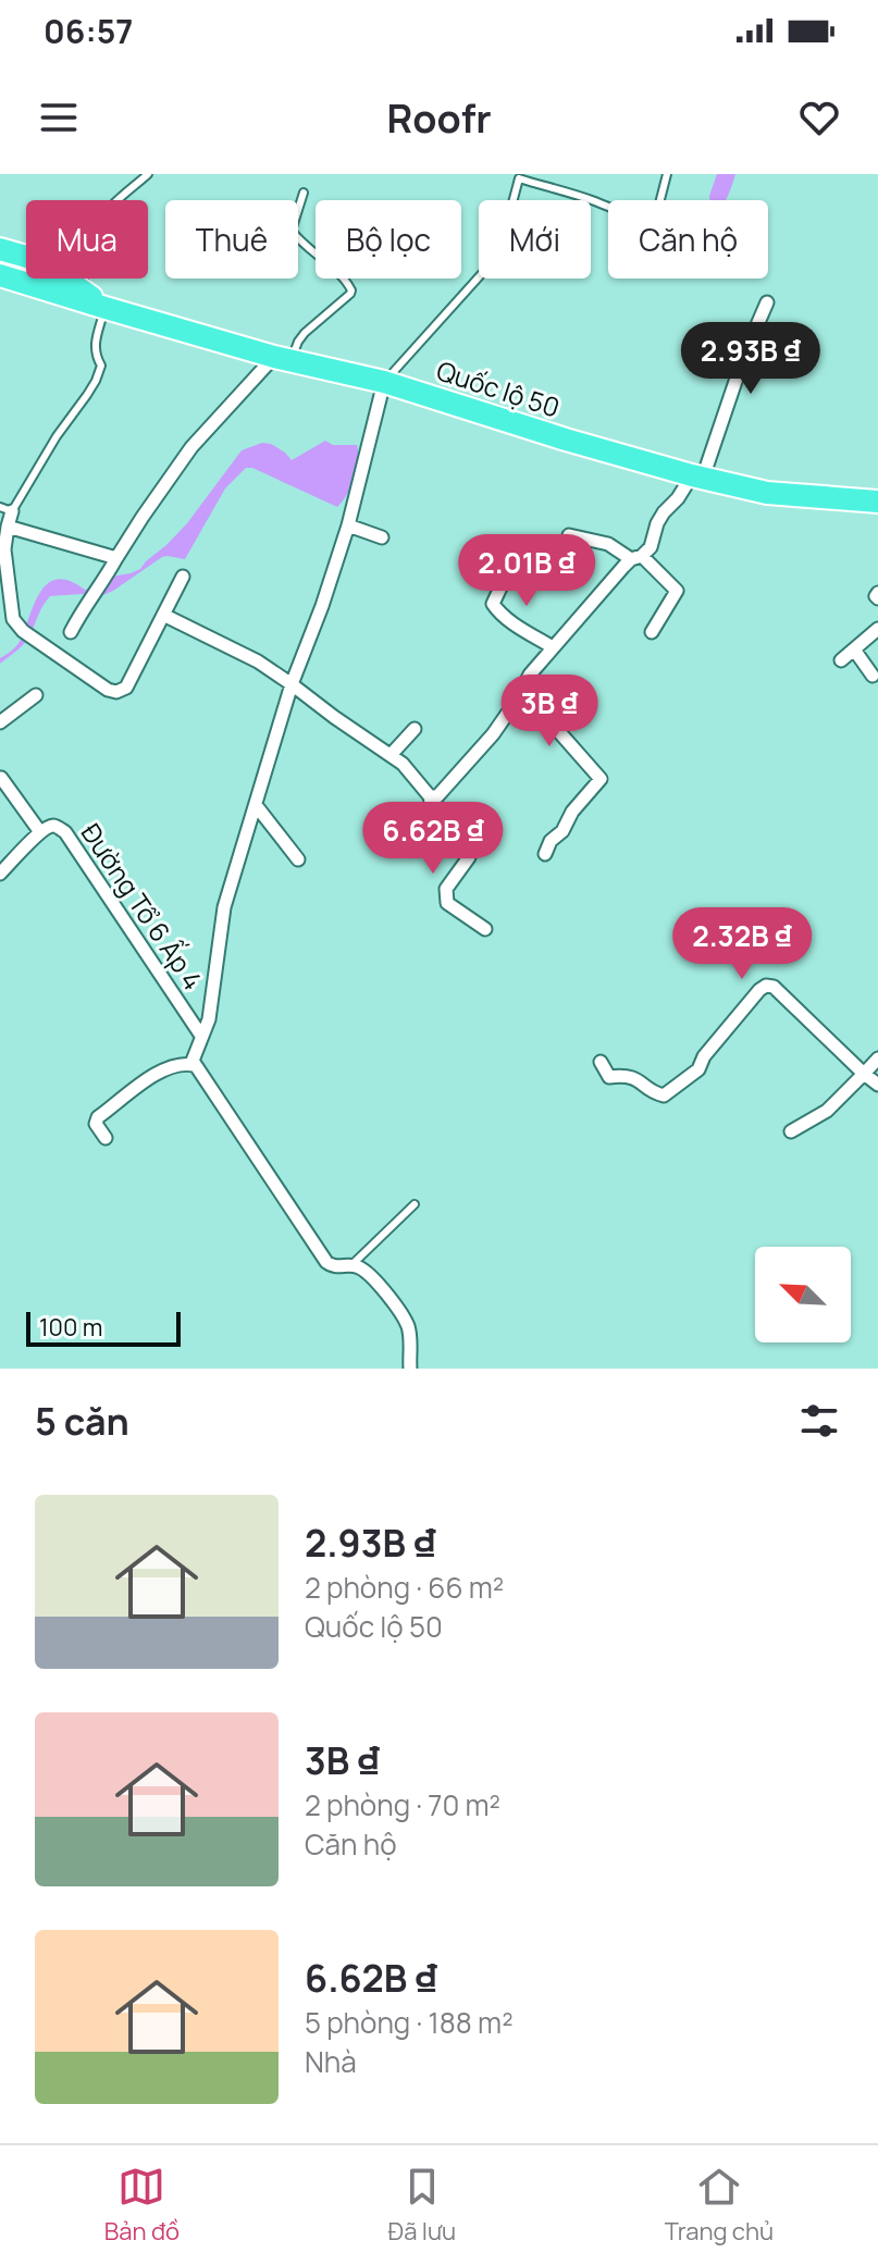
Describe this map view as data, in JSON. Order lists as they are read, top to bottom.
{
  "streets": {
    "highway": ["Quốc lộ 50"],
    "street": ["Đường Tổ 6 Ấp 4"]
  },
  "scale_bar": "100 m",
  "north": "top left",
  "page": {
    "status": "06:57",
    "header": "Roofr",
    "chip": [
      "Mua",
      "Thuê",
      "Bộ lọc",
      "Mới",
      "Căn hộ"
    ],
    "price": [
      "2.93B ₫",
      "2.01B ₫",
      "3B ₫",
      "6.62B ₫",
      "2.32B ₫"
    ],
    "scale": "100 m",
    "heading": "5 căn",
    "list": [
      {
        "name": "2.93B ₫",
        "note": "2 phòng · 66 m² · Quốc lộ 50"
      },
      {
        "name": "3B ₫",
        "note": "2 phòng · 70 m² · Căn hộ"
      },
      {
        "name": "6.62B ₫",
        "note": "5 phòng · 188 m² · Nhà"
      }
    ],
    "tabs": ["Bản đồ", "Đã lưu", "Trang chủ"]
  }
}
